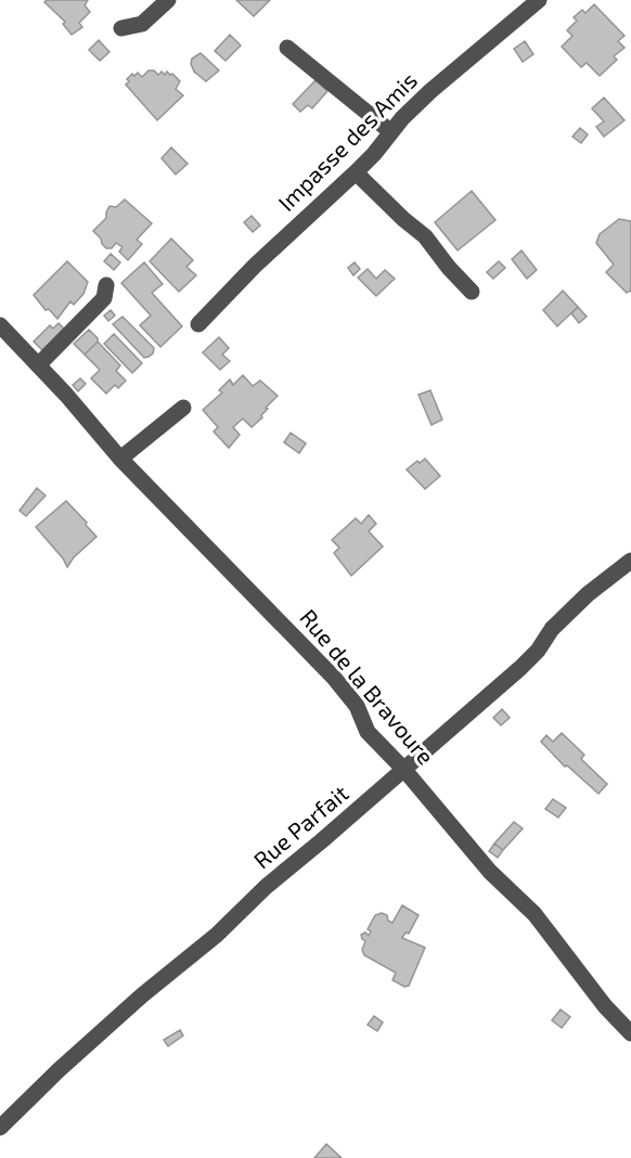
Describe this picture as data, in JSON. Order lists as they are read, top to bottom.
{
  "streets": {
    "street": ["Impasse des Amis", "Rue de la Bravoure", "Rue Parfait"]
  },
  "crossings": [
    ["Rue de la Bravoure", "Rue Parfait"]
  ]
}
